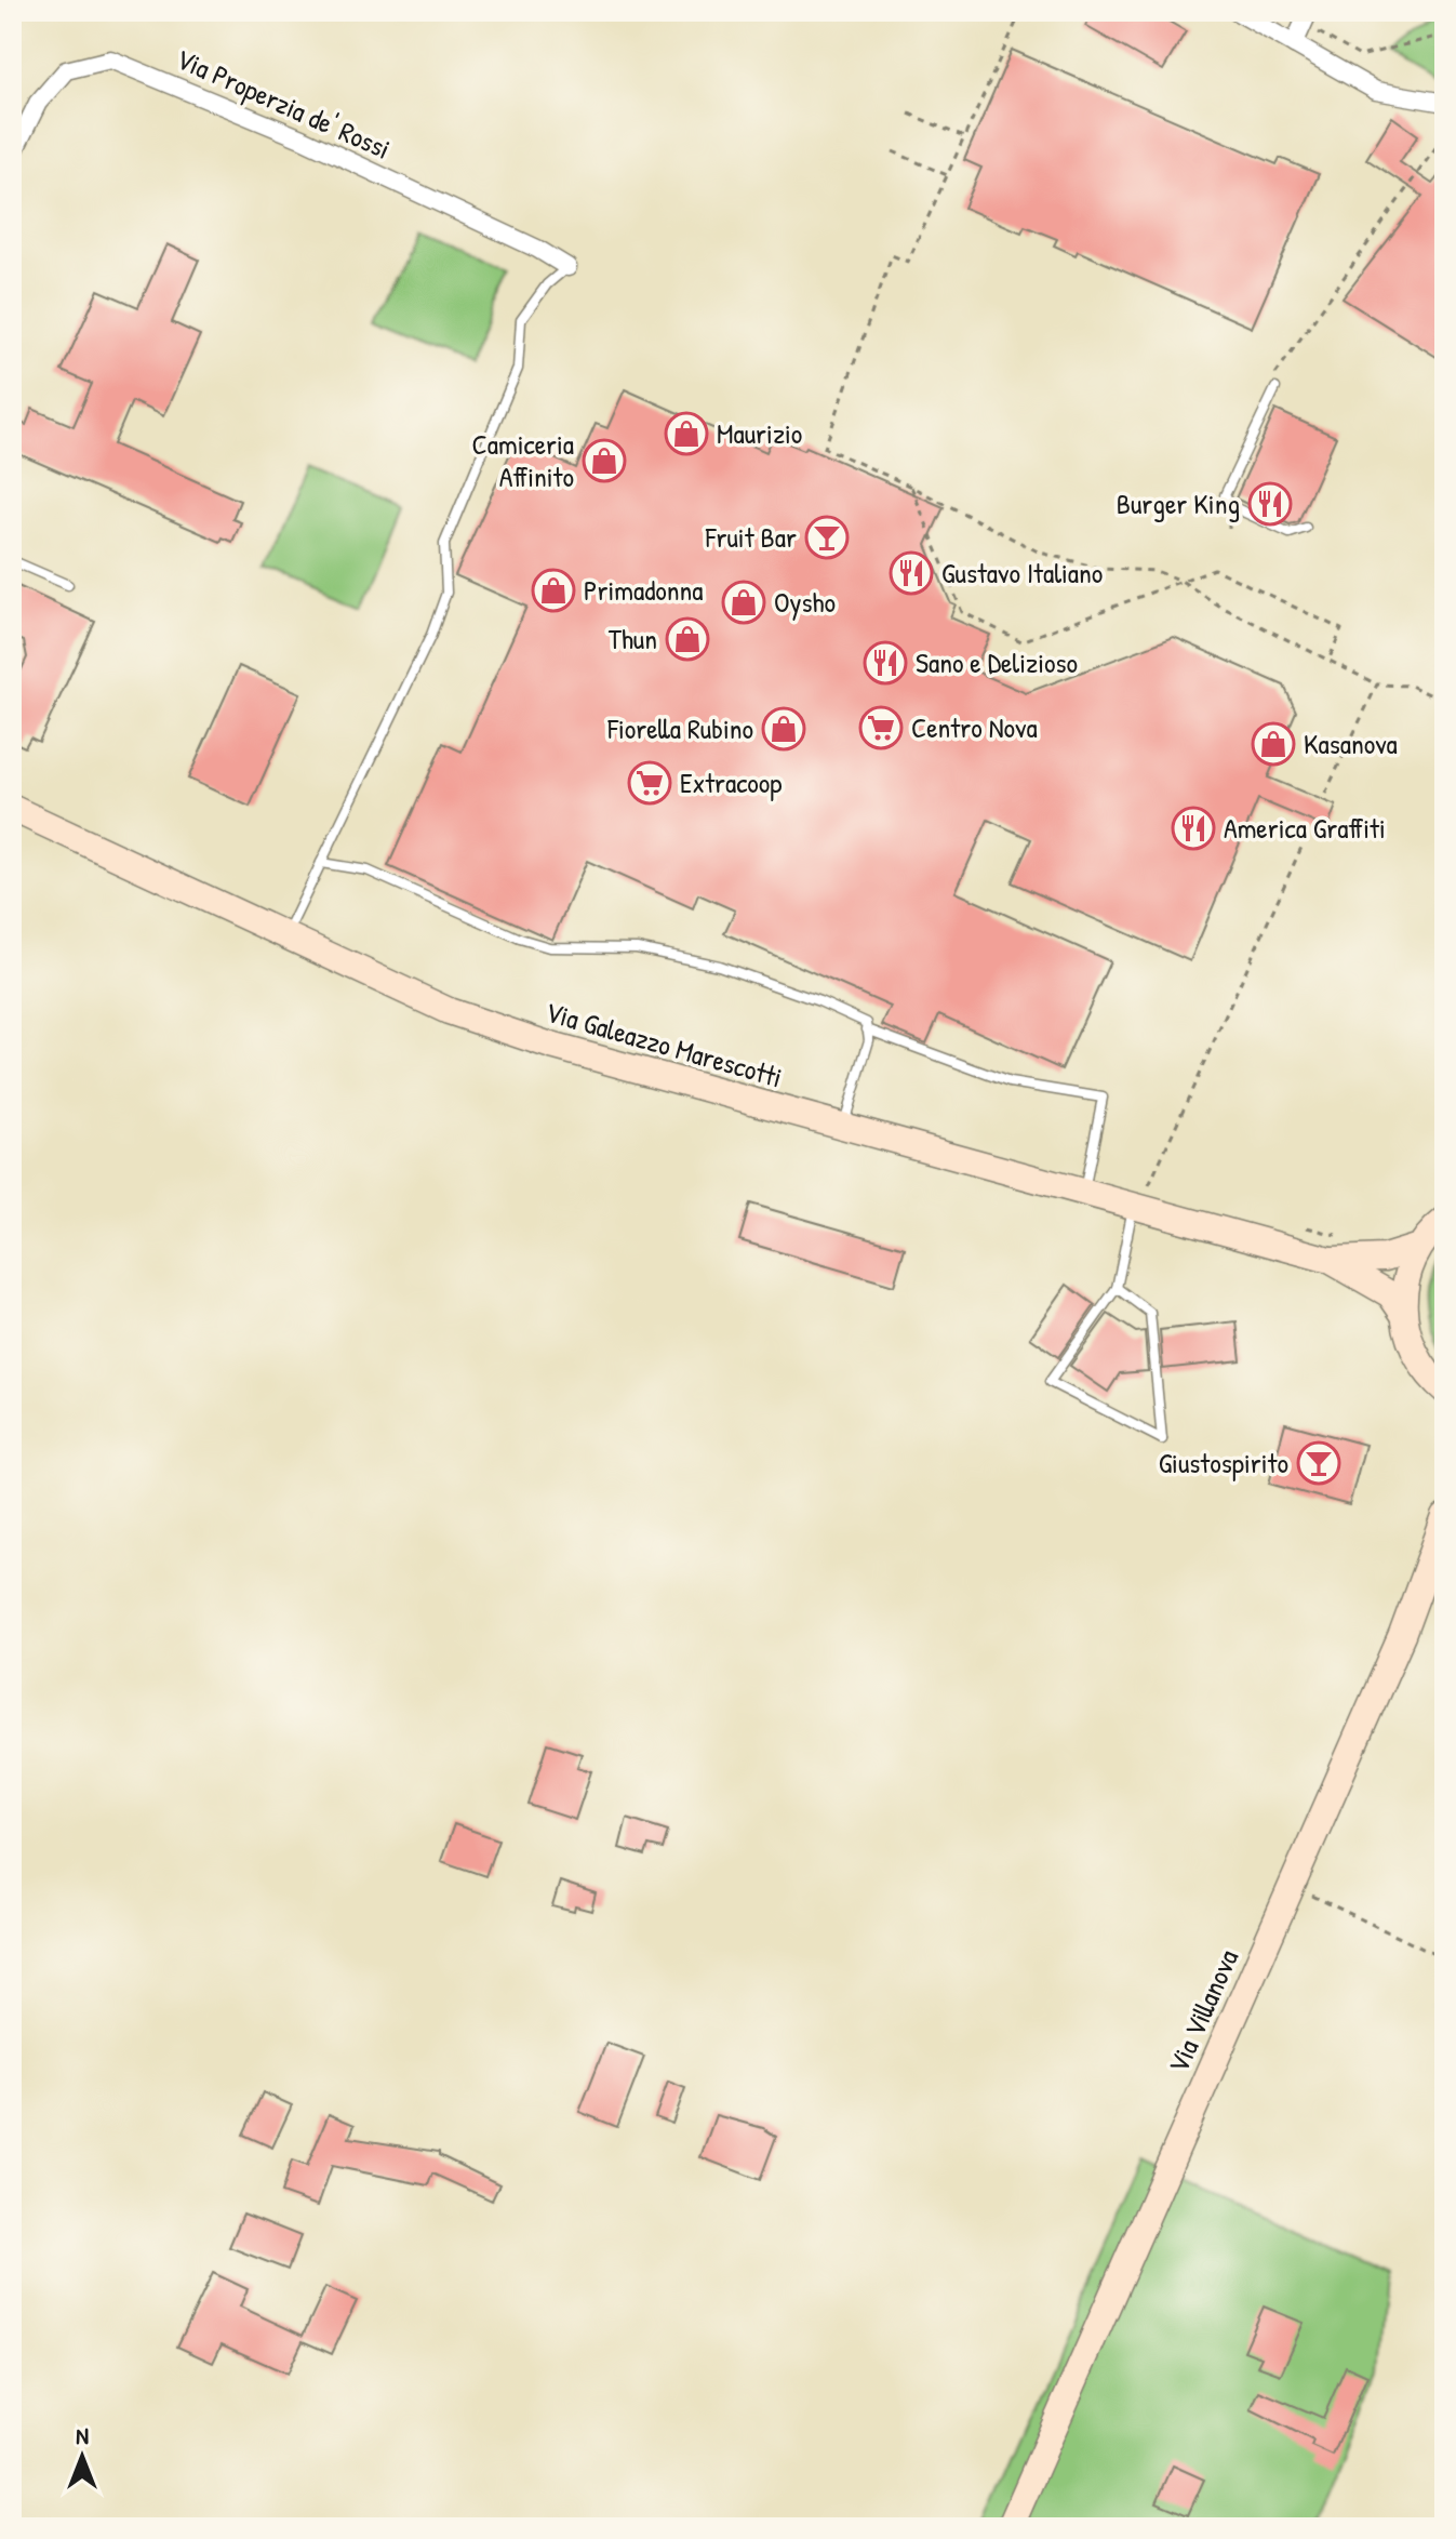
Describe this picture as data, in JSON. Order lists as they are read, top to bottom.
{
  "streets": {
    "street": ["Via Properzia de' Rossi", "Via Galeazzo Marescotti", "Via Villanova"]
  },
  "places": {
    "shop": [
      "Maurizio",
      "Camiceria Affinito",
      "Primadonna",
      "Oysho",
      "Thun",
      "Fiorella Rubino",
      "Kasanova"
    ],
    "restaurant": [
      "Burger King",
      "Gustavo Italiano",
      "Sano e Delizioso",
      "America Graffiti"
    ],
    "bar": ["Fruit Bar", "Giustospirito"],
    "supermarket": ["Centro Nova", "Extracoop"]
  },
  "north": "top"
}
